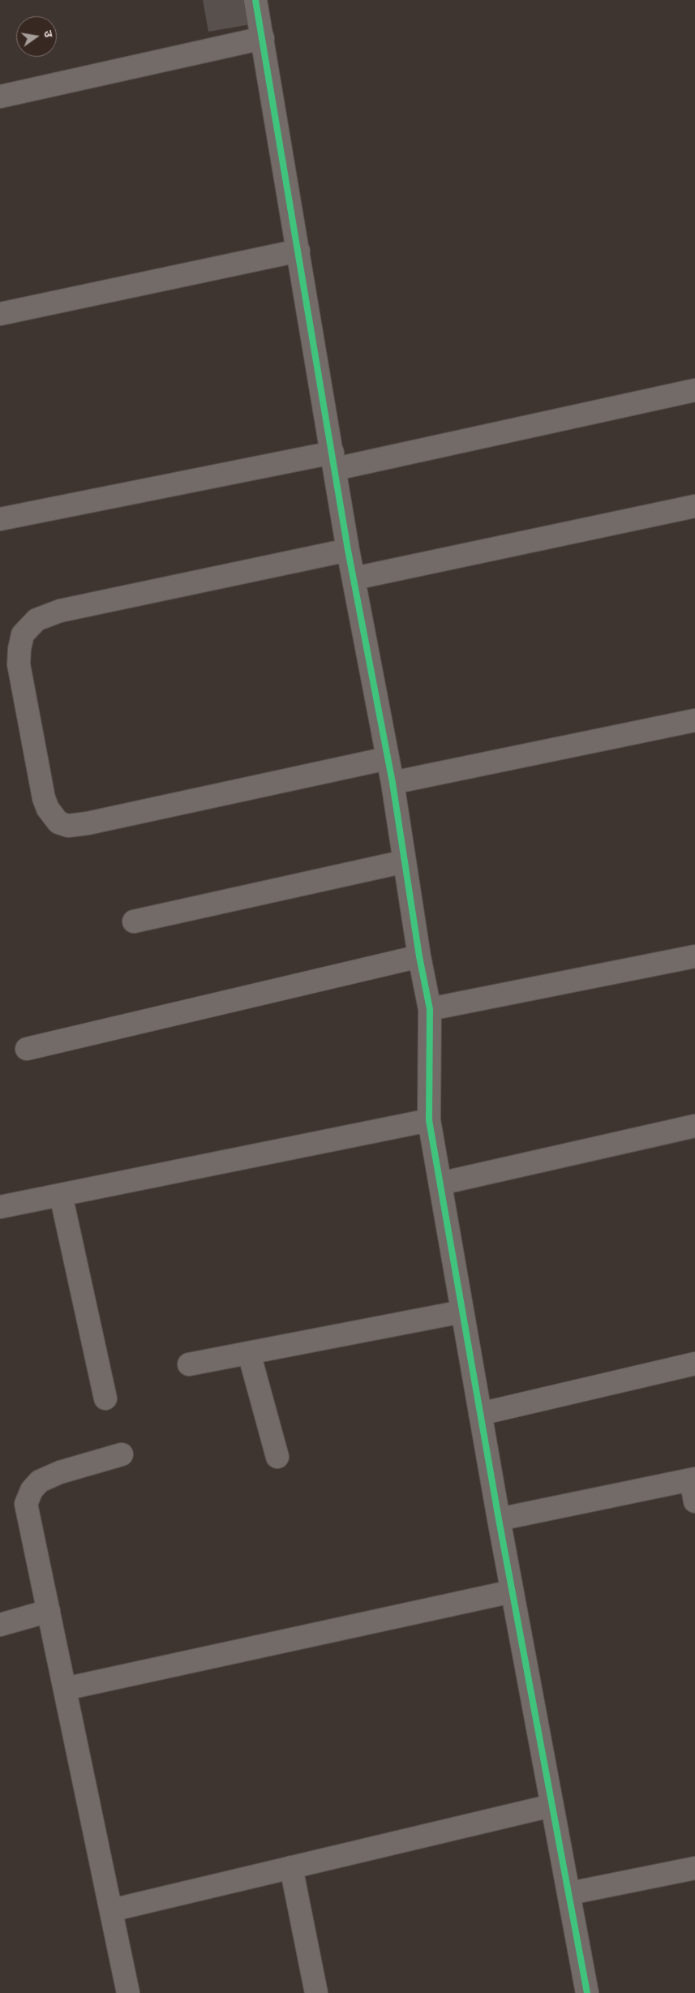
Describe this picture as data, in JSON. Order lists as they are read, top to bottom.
{
  "north": "right"
}
